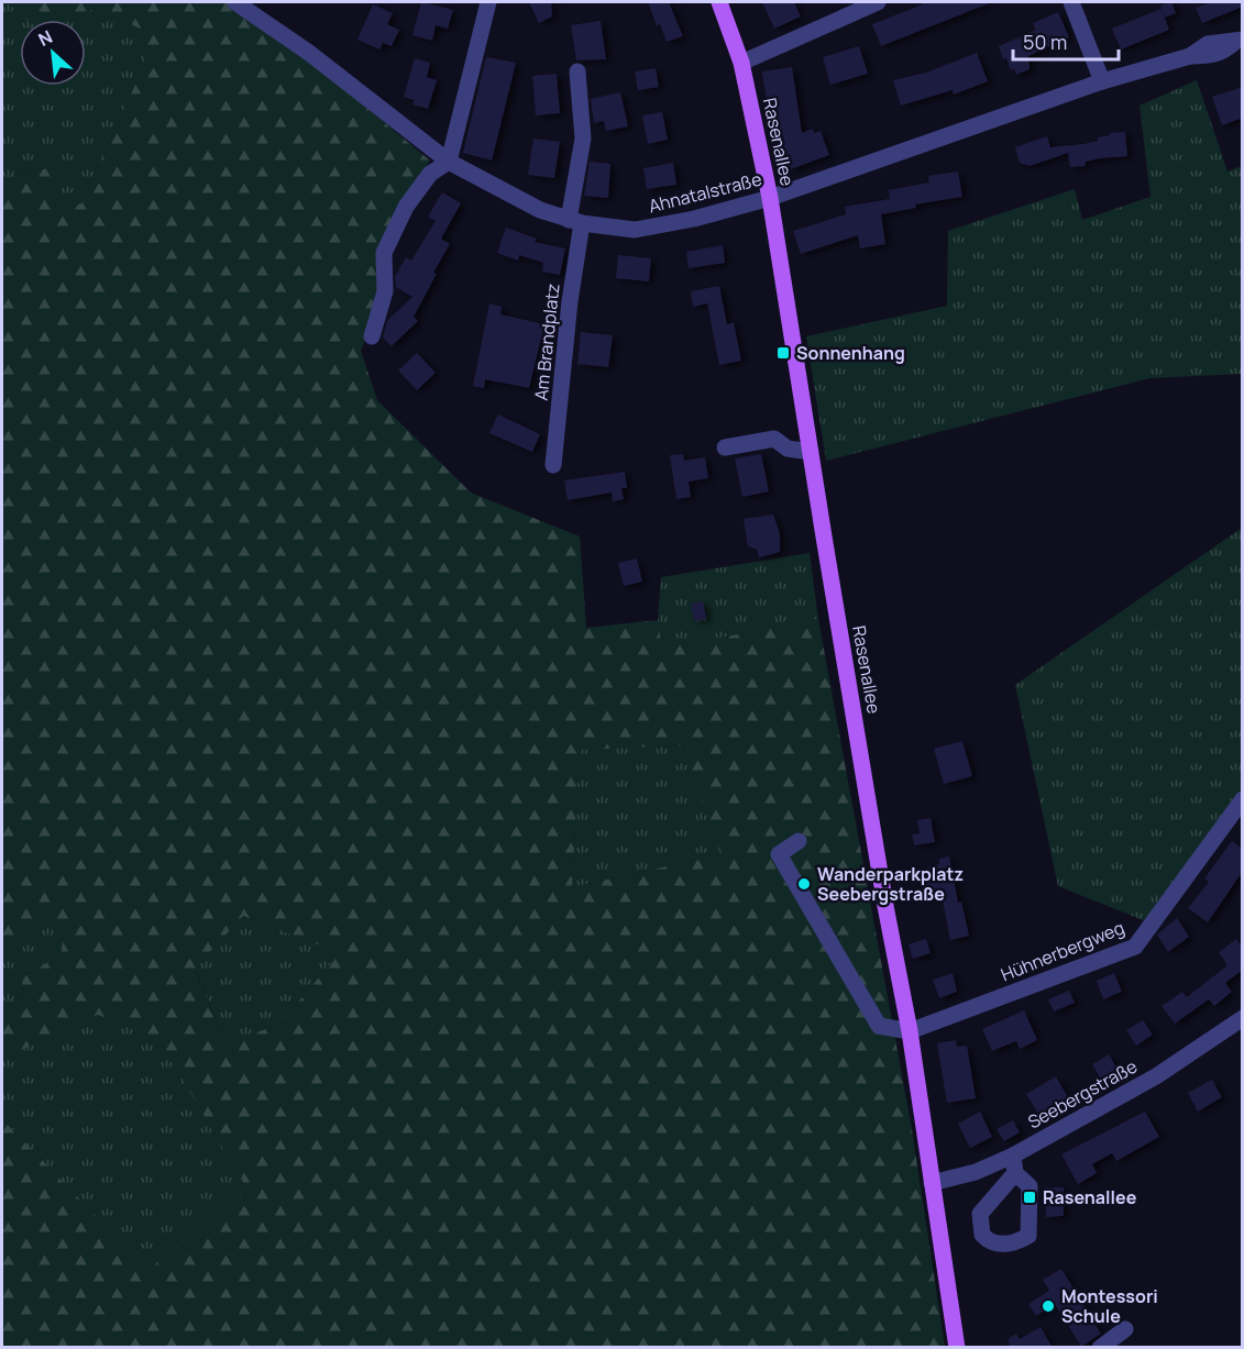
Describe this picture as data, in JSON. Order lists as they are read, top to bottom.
{
  "streets": {
    "main road": ["Rasenallee"],
    "street": [
      "Ahnatalstraße",
      "Am Brandplatz",
      "Hühnerbergweg",
      "Seebergstraße"
    ]
  },
  "crossings": [
    ["Rasenallee", "Ahnatalstraße"],
    ["Rasenallee", "Hühnerbergweg"],
    ["Rasenallee", "Seebergstraße"],
    ["Ahnatalstraße", "Am Brandplatz"]
  ],
  "places": {
    "transit": ["Sonnenhang", "Rasenallee"],
    "other": ["Wanderparkplatz Seebergstraße", "Montessori Schule"]
  },
  "scale_bar": "50 m",
  "north": "top left"
}
